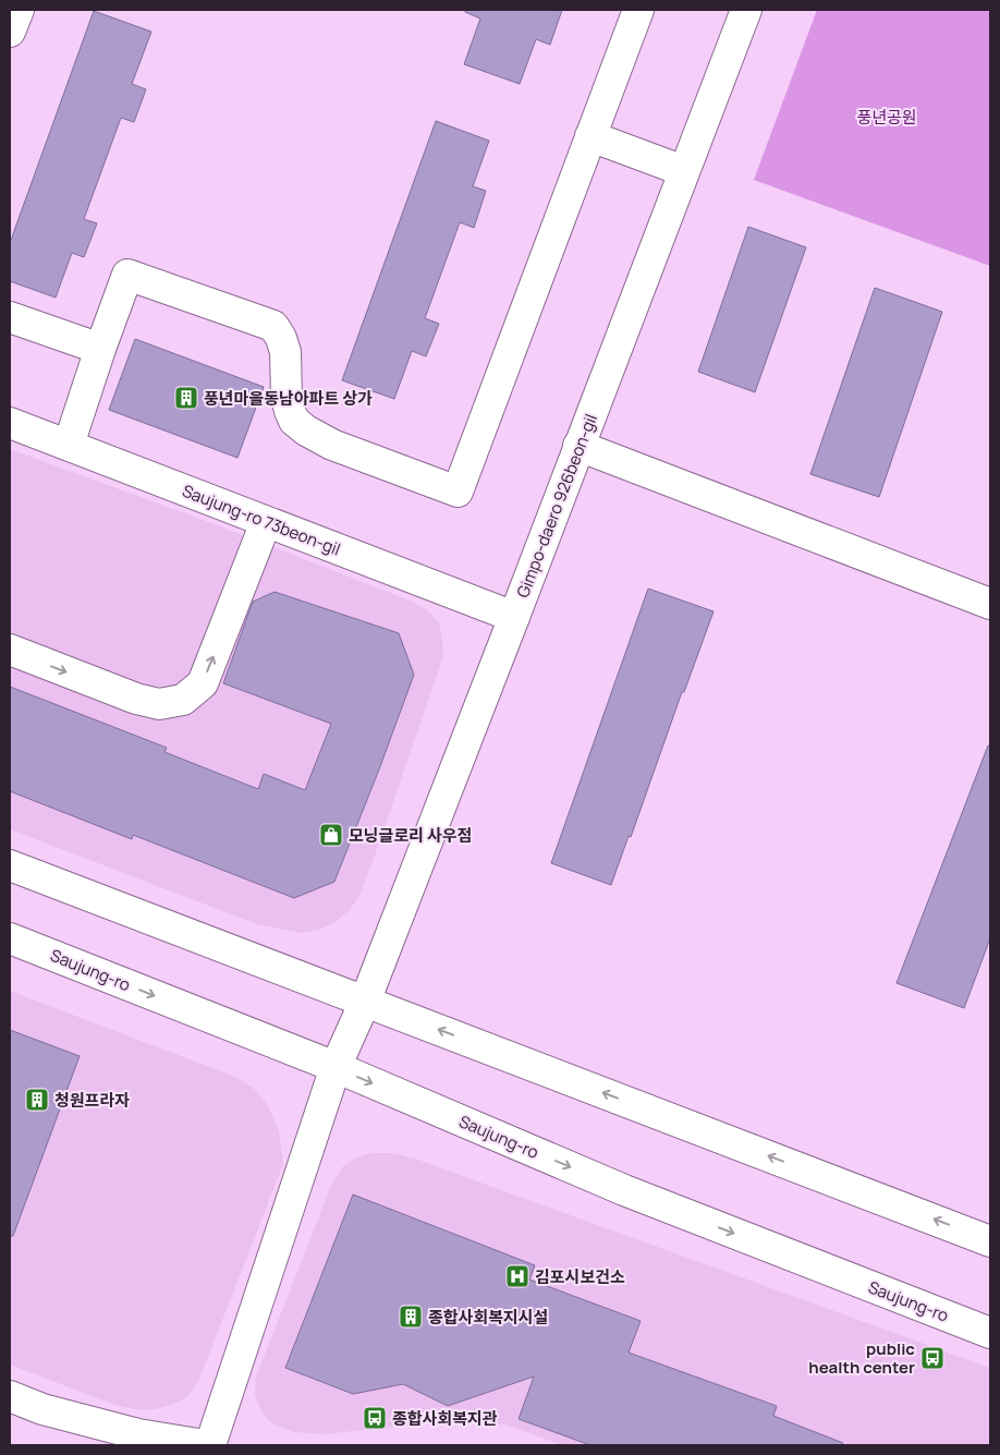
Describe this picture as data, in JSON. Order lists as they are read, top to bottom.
{
  "streets": {
    "street": ["Gimpo-daero 926beon-gil", "Saujung-ro 73beon-gil", "Saujung-ro"]
  },
  "crossings": [
    ["Gimpo-daero 926beon-gil", "Saujung-ro 73beon-gil"],
    ["Gimpo-daero 926beon-gil", "Saujung-ro"]
  ],
  "parks": ["풍년공원"],
  "places": {
    "building": ["풍년마을동남아파트 상가", "청원프라자", "종합사회복지시설"],
    "shop": ["모닝글로리 사우점"],
    "hospital": ["김포시보건소"],
    "bus stop": ["public health center", "종합사회복지관"]
  }
}
